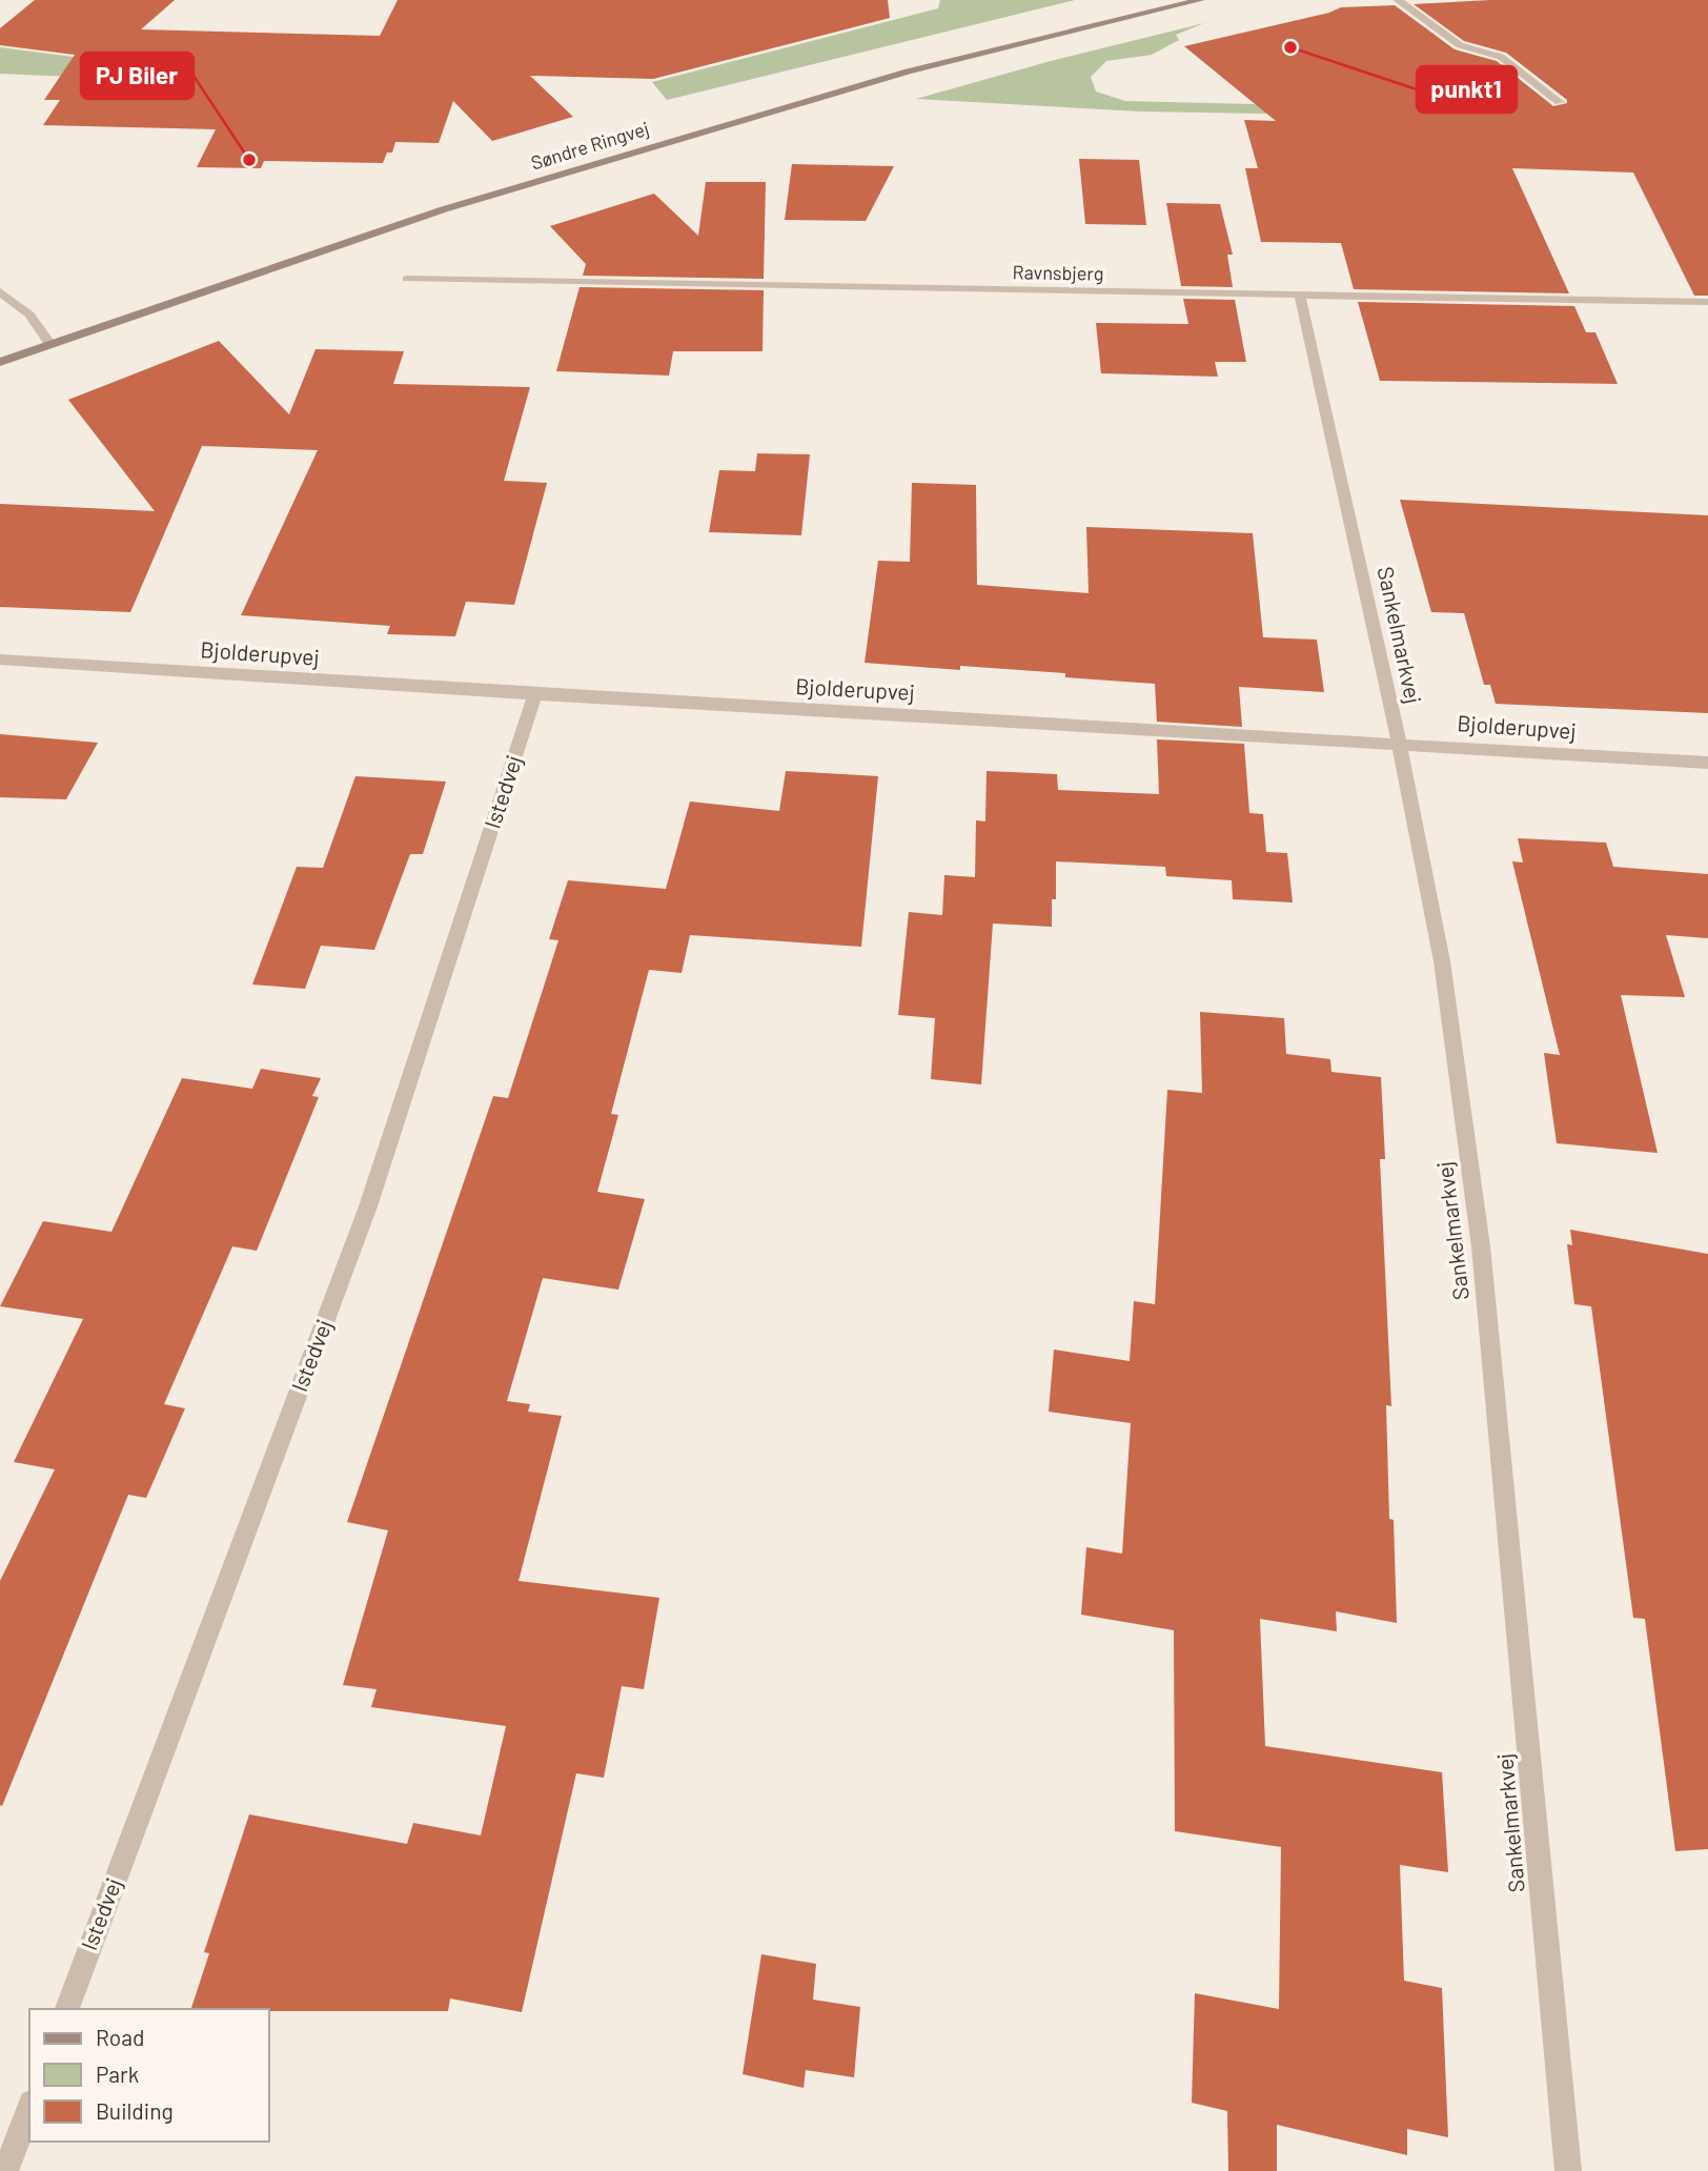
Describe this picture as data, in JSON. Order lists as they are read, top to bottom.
{
  "streets": {
    "main road": ["Søndre Ringvej"],
    "street": [
      "Ravnsbjerg",
      "Sankelmarkvej",
      "Bjolderupvej",
      "Istedvej"
    ]
  },
  "crossings": [
    ["Ravnsbjerg", "Sankelmarkvej"],
    ["Sankelmarkvej", "Bjolderupvej"],
    ["Bjolderupvej", "Istedvej"]
  ],
  "places": ["punkt1", "PJ Biler"],
  "legend": ["Road", "Park", "Building"]
}
